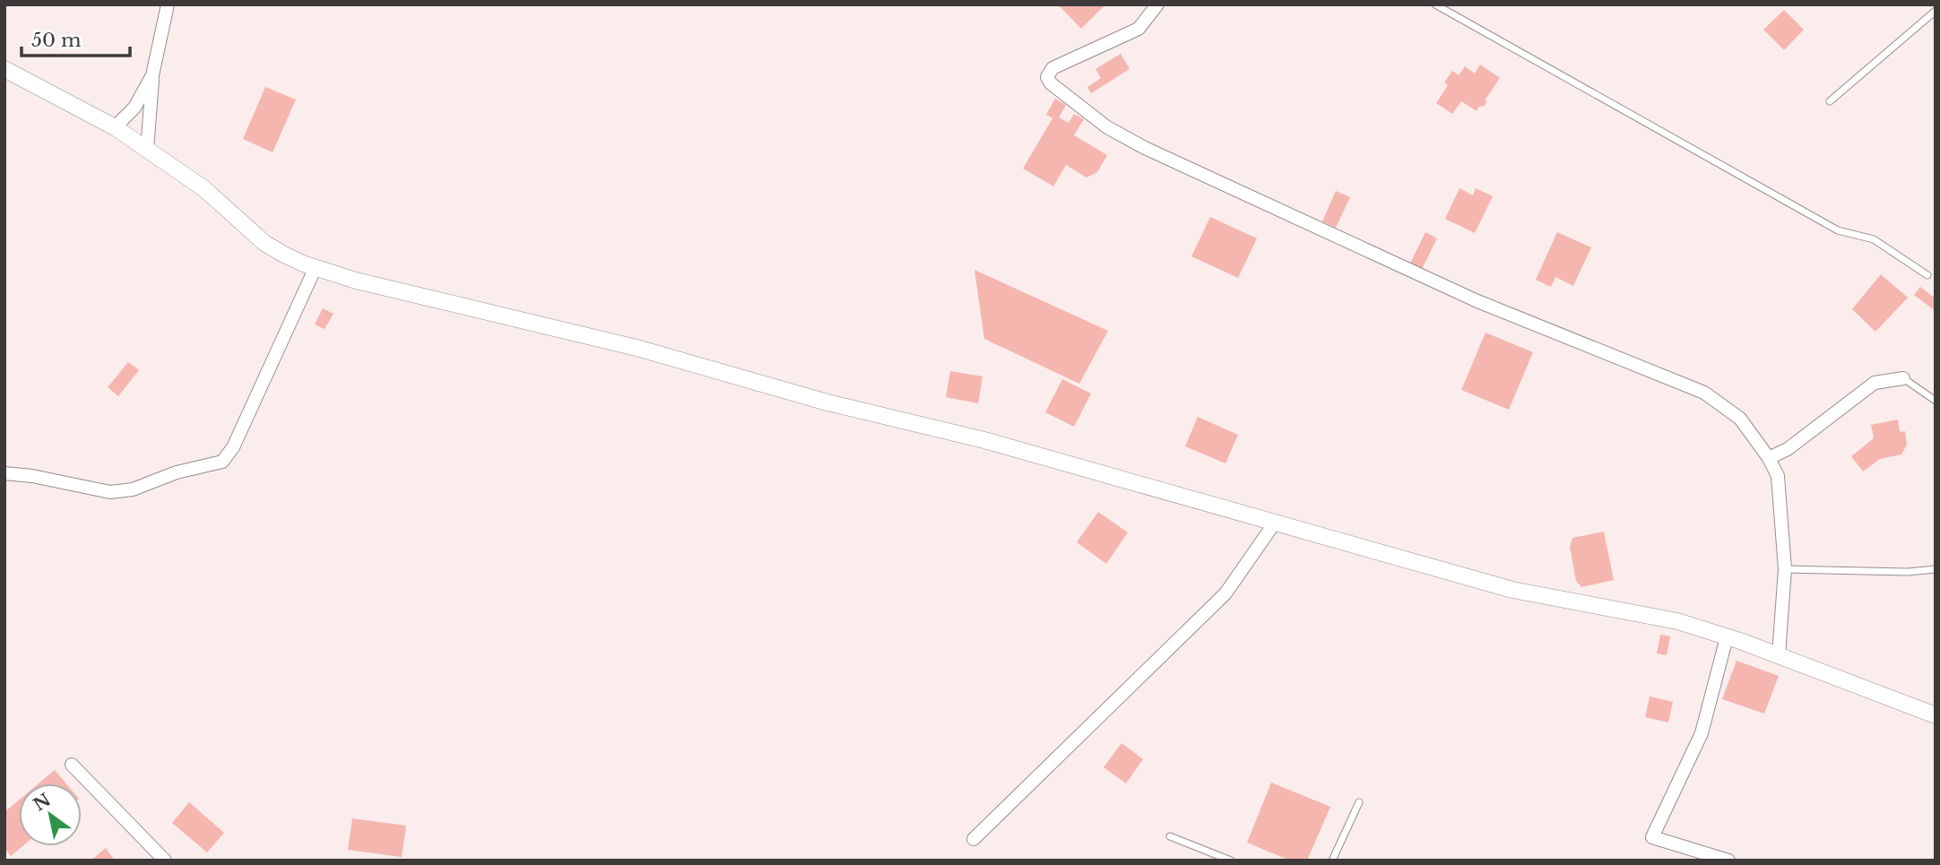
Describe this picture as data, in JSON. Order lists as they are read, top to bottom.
{
  "scale_bar": "50 m",
  "north": "top left"
}
